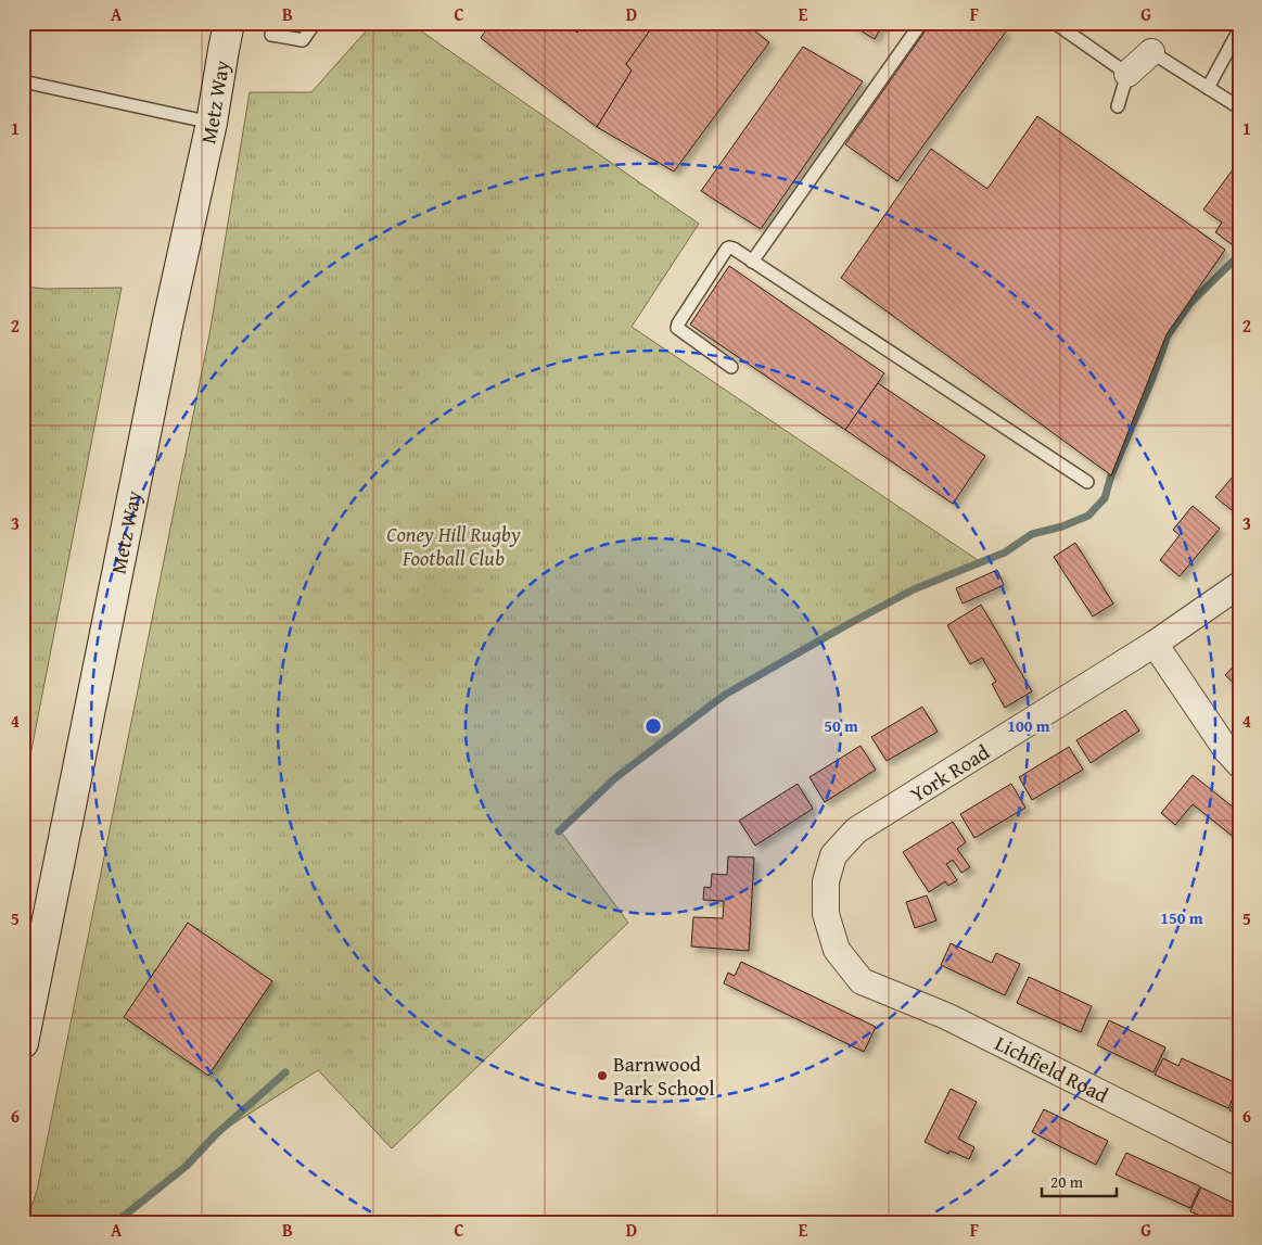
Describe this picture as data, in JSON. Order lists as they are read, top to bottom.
{
  "streets": {
    "street": ["Metz Way", "York Road", "Lichfield Road"]
  },
  "crossings": [
    ["York Road", "Lichfield Road"]
  ],
  "parks": ["Coney Hill Rugby Football Club"],
  "places": ["Barnwood Park School"],
  "scale_bar": "20 m",
  "grid": {
    "columns": [
      "A",
      "B",
      "C",
      "D",
      "E",
      "F",
      "G"
    ],
    "rows": [
      "1",
      "2",
      "3",
      "4",
      "5",
      "6"
    ]
  },
  "rings": ["50 m", "100 m", "150 m"]
}
